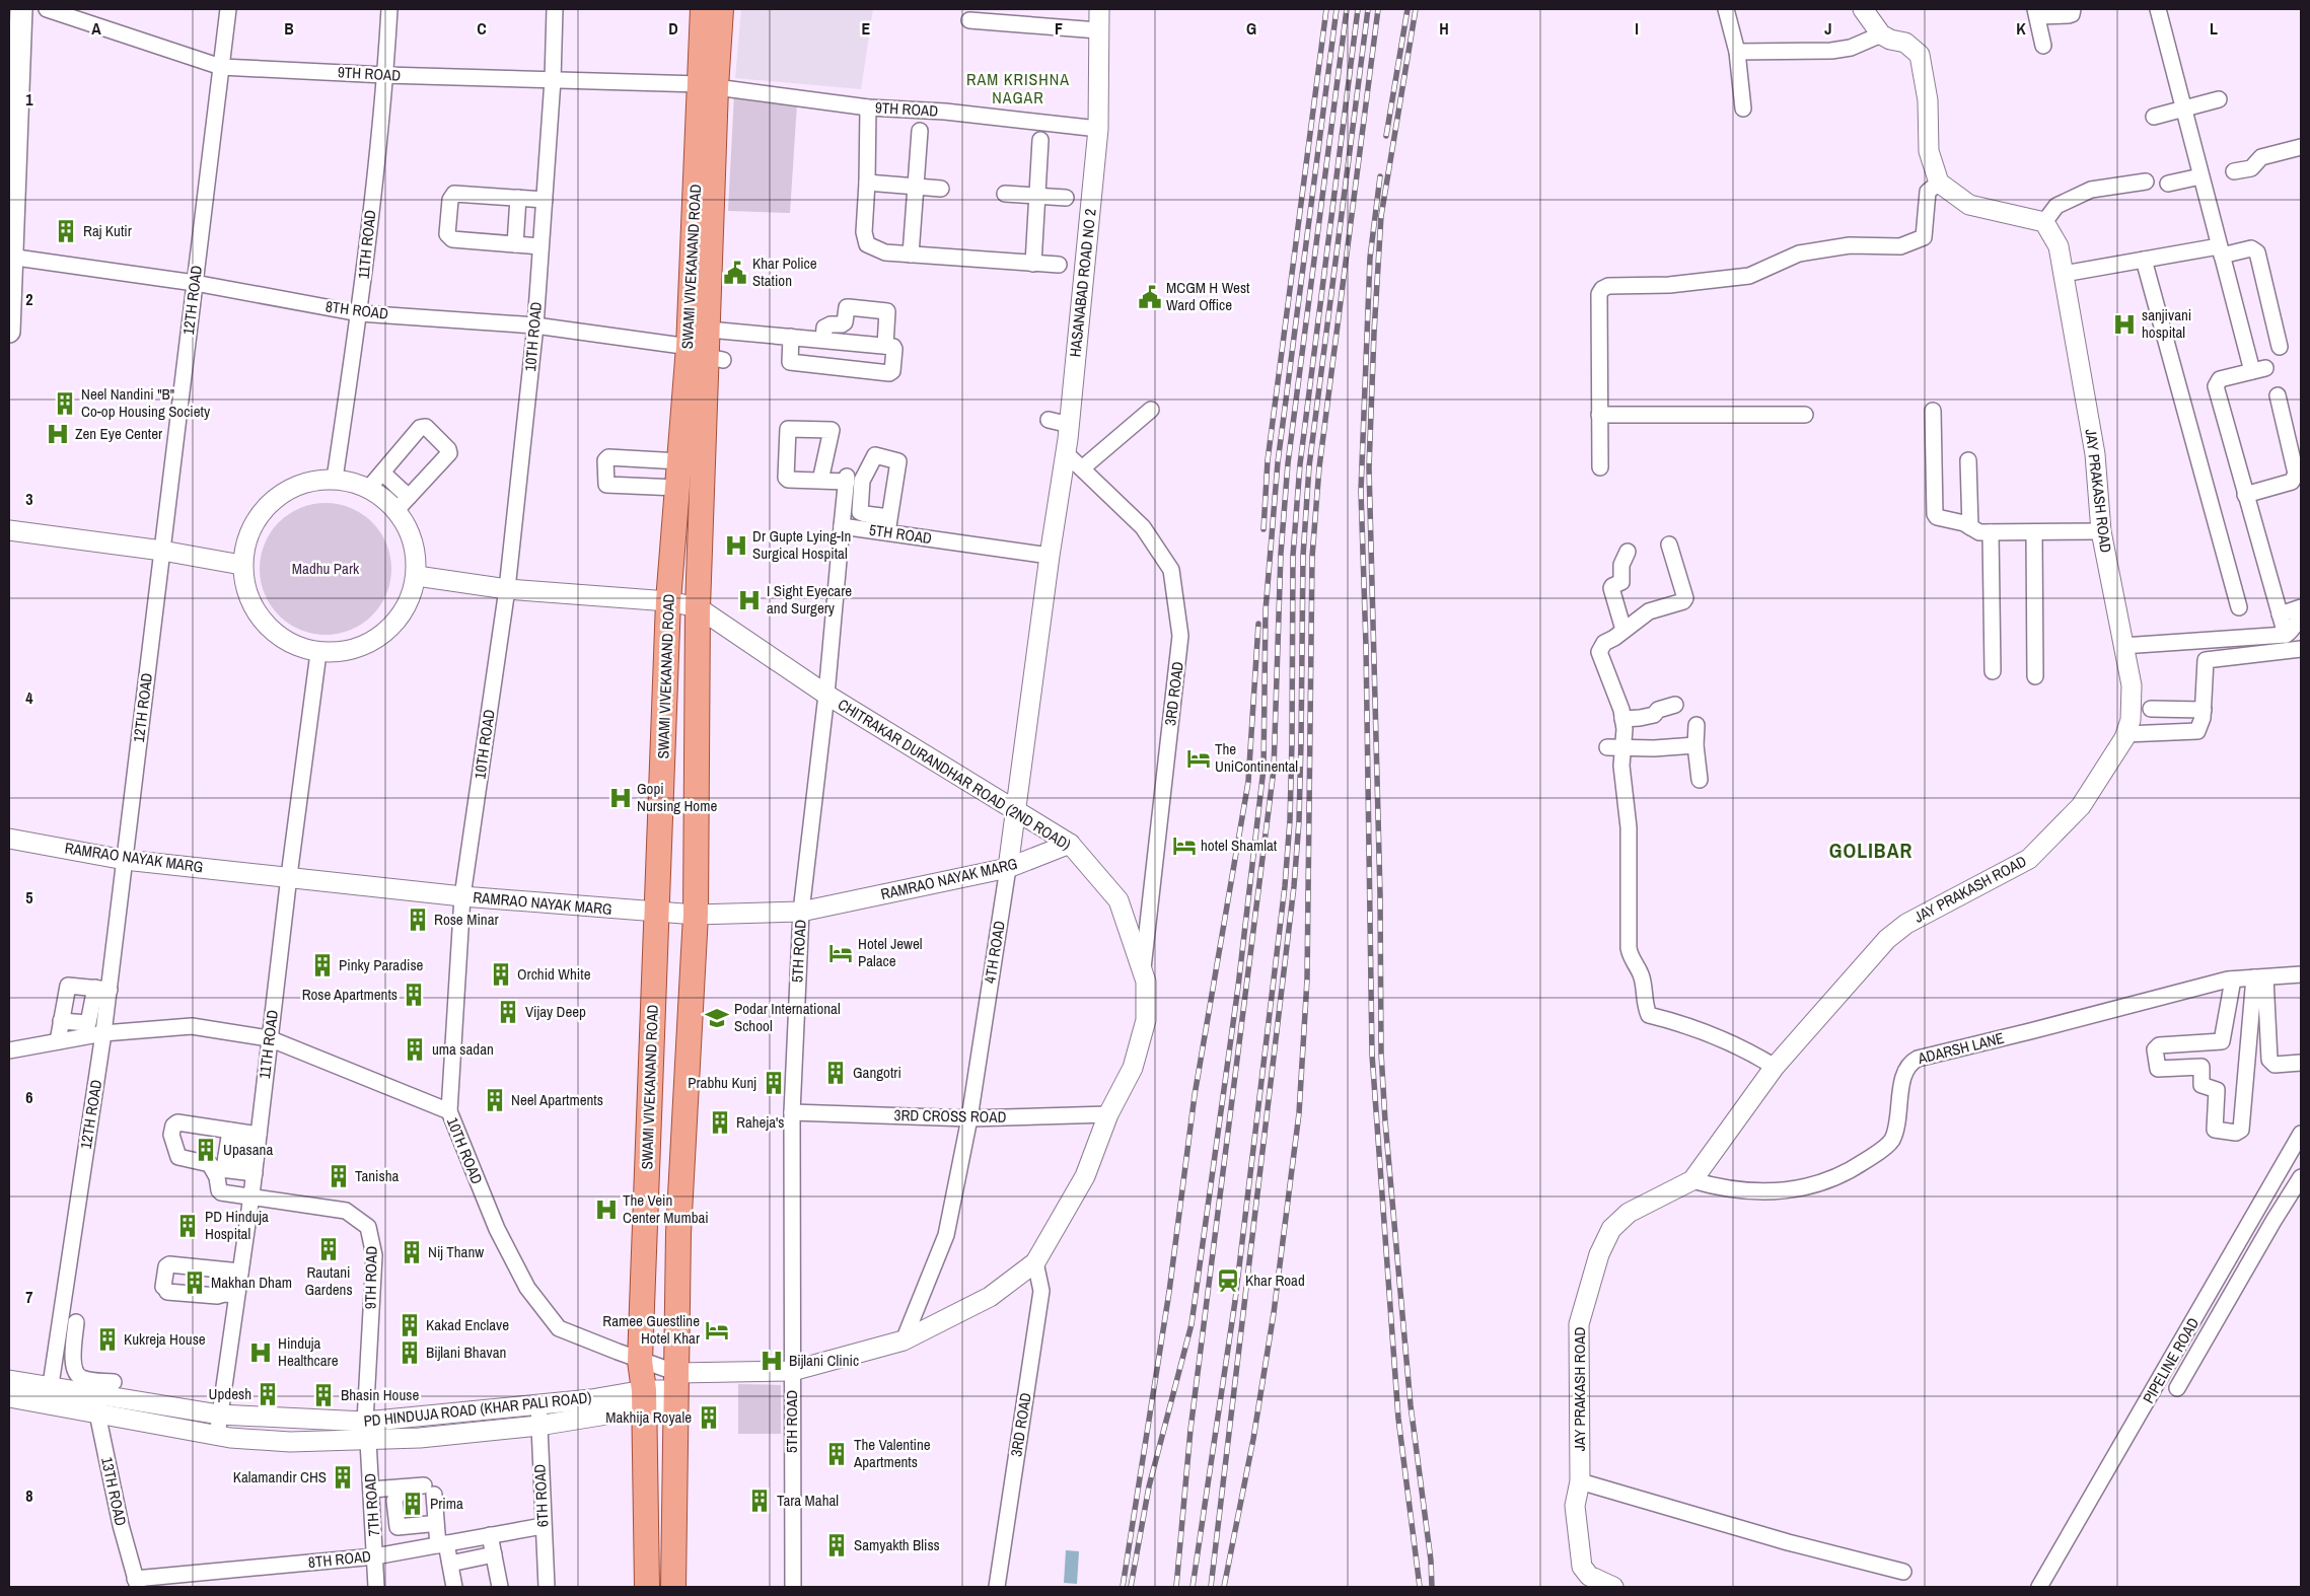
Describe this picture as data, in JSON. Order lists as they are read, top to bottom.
{
  "streets": {
    "main road": ["SWAMI VIVEKANAND ROAD"],
    "street": [
      "9TH ROAD",
      "11TH ROAD",
      "HASANABAD ROAD NO 2",
      "12TH ROAD",
      "8TH ROAD",
      "10TH ROAD",
      "JAY PRAKASH ROAD",
      "5TH ROAD",
      "3RD ROAD",
      "CHITRAKAR DURANDHAR ROAD (2ND ROAD)",
      "RAMRAO NAYAK MARG",
      "4TH ROAD",
      "ADARSH LANE",
      "3RD CROSS ROAD",
      "PIPELINE ROAD",
      "PD HINDUJA ROAD (KHAR PALI ROAD)",
      "13TH ROAD",
      "6TH ROAD",
      "7TH ROAD"
    ]
  },
  "crossings": [
    ["9TH ROAD", "11TH ROAD"],
    ["9TH ROAD", "SWAMI VIVEKANAND ROAD"],
    ["9TH ROAD", "HASANABAD ROAD NO 2"],
    ["9TH ROAD", "12TH ROAD"],
    ["9TH ROAD", "10TH ROAD"],
    ["9TH ROAD", "PD HINDUJA ROAD (KHAR PALI ROAD)"],
    ["9TH ROAD", "7TH ROAD"],
    ["11TH ROAD", "8TH ROAD"],
    ["11TH ROAD", "CHITRAKAR DURANDHAR ROAD (2ND ROAD)"],
    ["11TH ROAD", "RAMRAO NAYAK MARG"],
    ["11TH ROAD", "PD HINDUJA ROAD (KHAR PALI ROAD)"],
    ["SWAMI VIVEKANAND ROAD", "8TH ROAD"],
    ["SWAMI VIVEKANAND ROAD", "10TH ROAD"],
    ["SWAMI VIVEKANAND ROAD", "CHITRAKAR DURANDHAR ROAD (2ND ROAD)"],
    ["SWAMI VIVEKANAND ROAD", "RAMRAO NAYAK MARG"],
    ["SWAMI VIVEKANAND ROAD", "PD HINDUJA ROAD (KHAR PALI ROAD)"],
    ["HASANABAD ROAD NO 2", "5TH ROAD"],
    ["HASANABAD ROAD NO 2", "3RD ROAD"],
    ["HASANABAD ROAD NO 2", "4TH ROAD"],
    ["12TH ROAD", "8TH ROAD"],
    ["12TH ROAD", "RAMRAO NAYAK MARG"],
    ["12TH ROAD", "PD HINDUJA ROAD (KHAR PALI ROAD)"],
    ["8TH ROAD", "10TH ROAD"],
    ["8TH ROAD", "13TH ROAD"],
    ["8TH ROAD", "6TH ROAD"],
    ["8TH ROAD", "7TH ROAD"],
    ["10TH ROAD", "CHITRAKAR DURANDHAR ROAD (2ND ROAD)"],
    ["10TH ROAD", "RAMRAO NAYAK MARG"],
    ["JAY PRAKASH ROAD", "ADARSH LANE"],
    ["5TH ROAD", "CHITRAKAR DURANDHAR ROAD (2ND ROAD)"],
    ["5TH ROAD", "RAMRAO NAYAK MARG"],
    ["5TH ROAD", "4TH ROAD"],
    ["5TH ROAD", "3RD CROSS ROAD"],
    ["3RD ROAD", "CHITRAKAR DURANDHAR ROAD (2ND ROAD)"],
    ["CHITRAKAR DURANDHAR ROAD (2ND ROAD)", "RAMRAO NAYAK MARG"],
    ["CHITRAKAR DURANDHAR ROAD (2ND ROAD)", "4TH ROAD"],
    ["CHITRAKAR DURANDHAR ROAD (2ND ROAD)", "3RD CROSS ROAD"],
    ["CHITRAKAR DURANDHAR ROAD (2ND ROAD)", "PD HINDUJA ROAD (KHAR PALI ROAD)"],
    ["RAMRAO NAYAK MARG", "4TH ROAD"],
    ["4TH ROAD", "3RD CROSS ROAD"],
    ["PD HINDUJA ROAD (KHAR PALI ROAD)", "13TH ROAD"],
    ["PD HINDUJA ROAD (KHAR PALI ROAD)", "6TH ROAD"],
    ["PD HINDUJA ROAD (KHAR PALI ROAD)", "7TH ROAD"]
  ],
  "districts": ["RAM KRISHNA NAGAR", "GOLIBAR"],
  "parks": ["Madhu Park"],
  "places": {
    "building": [
      "Raj Kutir",
      "Neel Nandini \"B\" Co-op Housing Society",
      "Rose Minar",
      "Pinky Paradise",
      "Orchid White",
      "Rose Apartments",
      "Vijay Deep",
      "uma sadan",
      "Gangotri",
      "Prabhu Kunj",
      "Neel Apartments",
      "Raheja's",
      "Upasana",
      "Tanisha",
      "PD Hinduja Hospital",
      "Rautani Gardens",
      "Nij Thanw",
      "Makhan Dham",
      "Kakad Enclave",
      "Kukreja House",
      "Bijlani Bhavan",
      "Updesh",
      "Bhasin House",
      "Makhija Royale",
      "The Valentine Apartments",
      "Kalamandir CHS",
      "Tara Mahal",
      "Prima",
      "Samyakth Bliss"
    ],
    "public building": ["Khar Police Station", "MCGM H West Ward Office"],
    "hospital": [
      "sanjivani hospital",
      "Zen Eye Center",
      "Dr Gupte Lying-In Surgical Hospital",
      "I Sight Eyecare and Surgery",
      "Gopi Nursing Home",
      "The Vein Center Mumbai",
      "Hinduja Healthcare",
      "Bijlani Clinic"
    ],
    "hotel": [
      "The UniContinental",
      "hotel Shamlat",
      "Hotel Jewel Palace",
      "Ramee Guestline Hotel Khar"
    ],
    "school or university": ["Podar International School"],
    "station": ["Khar Road"]
  },
  "grid": {
    "columns": [
      "A",
      "B",
      "C",
      "D",
      "E",
      "F",
      "G",
      "H",
      "I",
      "J",
      "K",
      "L"
    ],
    "rows": [
      "1",
      "2",
      "3",
      "4",
      "5",
      "6",
      "7",
      "8"
    ]
  }
}
